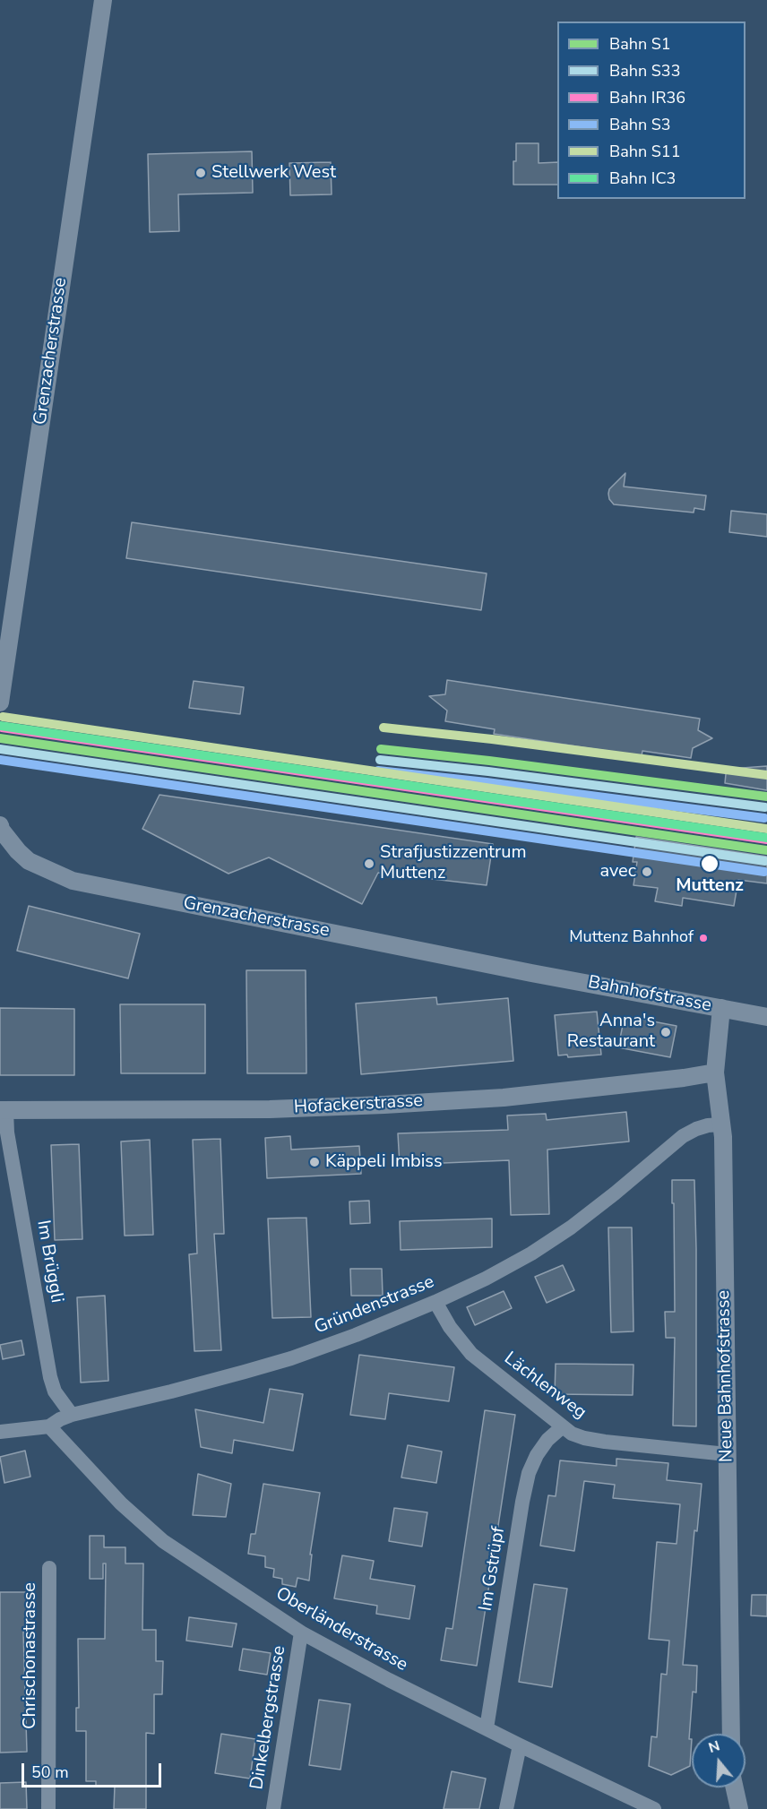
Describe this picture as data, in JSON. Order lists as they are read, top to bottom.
{
  "streets": {
    "street": [
      "Grenzacherstrasse",
      "Bahnhofstrasse",
      "Hofackerstrasse",
      "Im Brüggli",
      "Gründenstrasse",
      "Neue Bahnhofstrasse",
      "Lächlenweg",
      "Im Gstrüpf",
      "Oberländerstrasse",
      "Chrischonastrasse",
      "Dinkelbergstrasse"
    ]
  },
  "crossings": [
    ["Grenzacherstrasse", "Bahnhofstrasse"],
    ["Bahnhofstrasse", "Neue Bahnhofstrasse"],
    ["Hofackerstrasse", "Im Brüggli"],
    ["Hofackerstrasse", "Neue Bahnhofstrasse"],
    ["Im Brüggli", "Gründenstrasse"],
    ["Gründenstrasse", "Neue Bahnhofstrasse"],
    ["Gründenstrasse", "Lächlenweg"],
    ["Gründenstrasse", "Oberländerstrasse"],
    ["Neue Bahnhofstrasse", "Lächlenweg"],
    ["Lächlenweg", "Im Gstrüpf"],
    ["Im Gstrüpf", "Oberländerstrasse"],
    ["Oberländerstrasse", "Dinkelbergstrasse"]
  ],
  "places": [
    "Stellwerk West",
    "Strafjustizzentrum Muttenz",
    "Muttenz",
    "avec",
    "Muttenz Bahnhof",
    "Anna's Restaurant",
    "Käppeli Imbiss"
  ],
  "lines": [
    "rail line S11",
    "rail line IC3",
    "rail line IR36",
    "rail line S1",
    "rail line S33",
    "rail line S3"
  ],
  "legend": [
    "Bahn S1",
    "Bahn S33",
    "Bahn IR36",
    "Bahn S3",
    "Bahn S11",
    "Bahn IC3"
  ],
  "scale_bar": "50 m",
  "north": "top"
}
